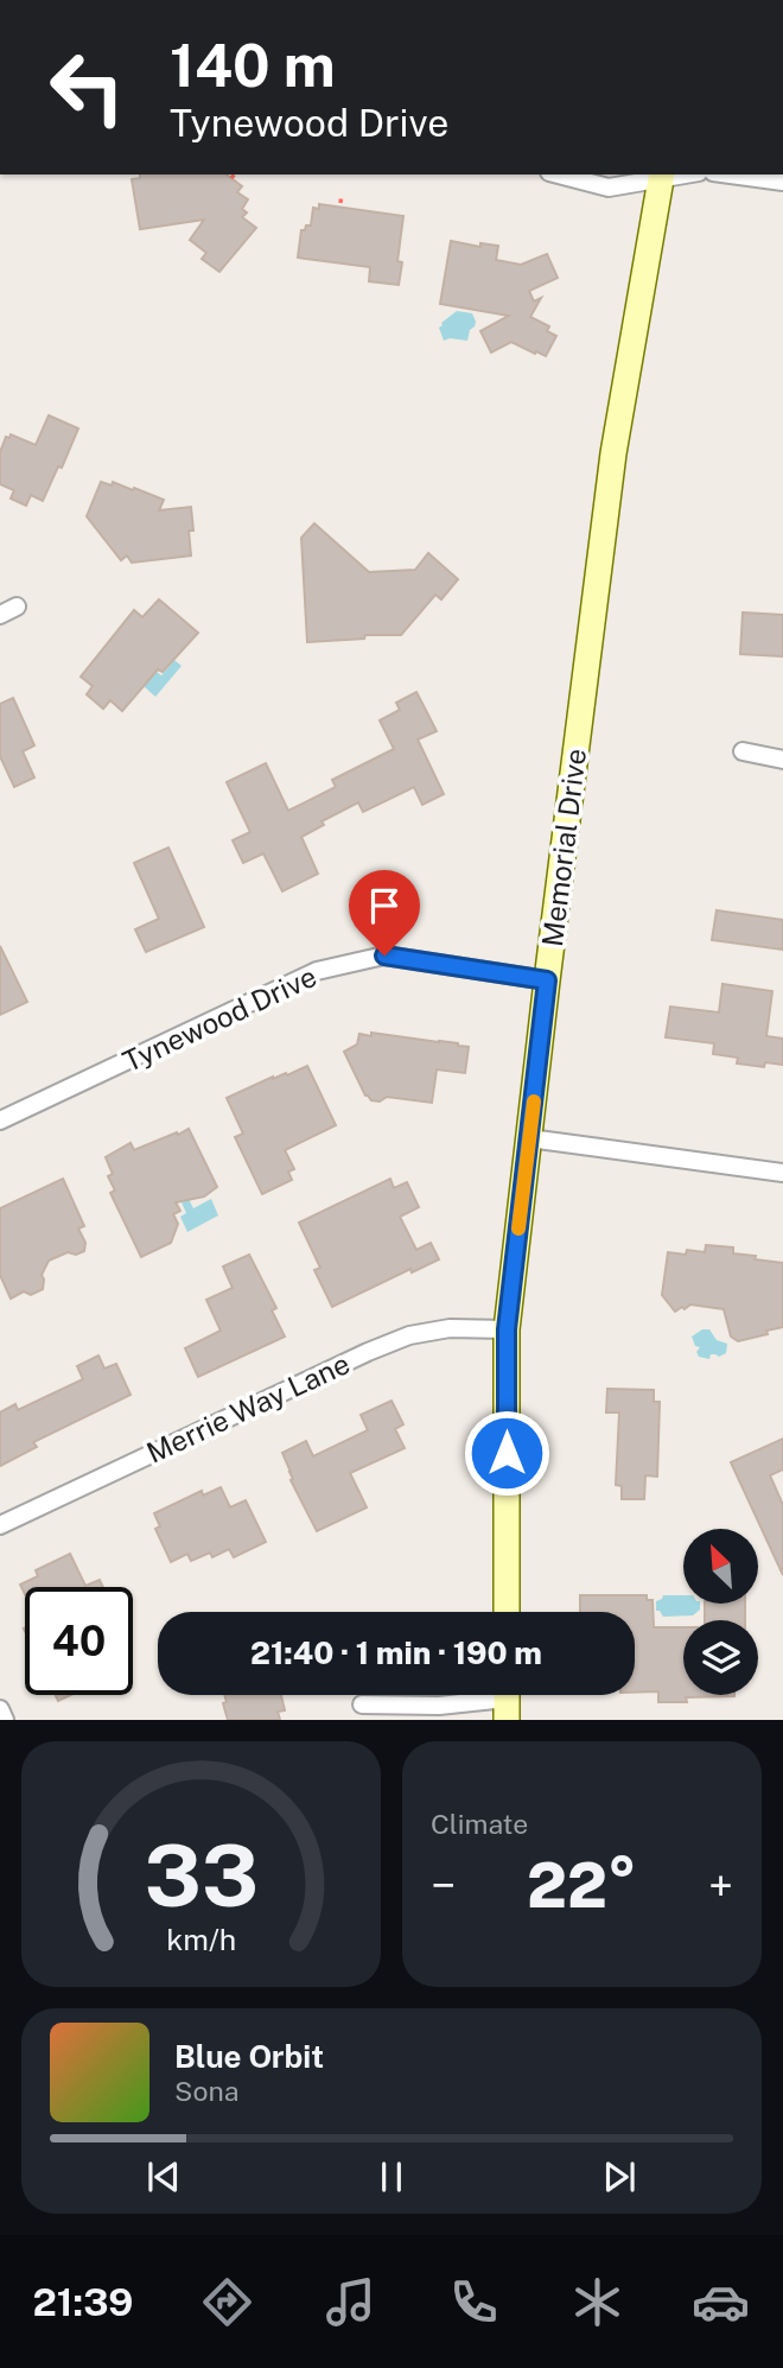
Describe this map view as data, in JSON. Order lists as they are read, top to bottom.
{
  "streets": {
    "street": ["Memorial Drive", "Tynewood Drive", "Merrie Way Lane"]
  },
  "crossings": [
    ["Memorial Drive", "Tynewood Drive"],
    ["Memorial Drive", "Merrie Way Lane"]
  ],
  "north": "top left",
  "page": {
    "turn": ["140 m", "Tynewood Drive"],
    "limit": "40",
    "trip": "21:40 · 1 min · 190 m",
    "tile": "Climate",
    "heat": ["−", "22°", "+"],
    "song": ["Blue Orbit", "Sona"],
    "tabs": "21:39",
    "gauge": ["33", "km/h"]
  }
}
